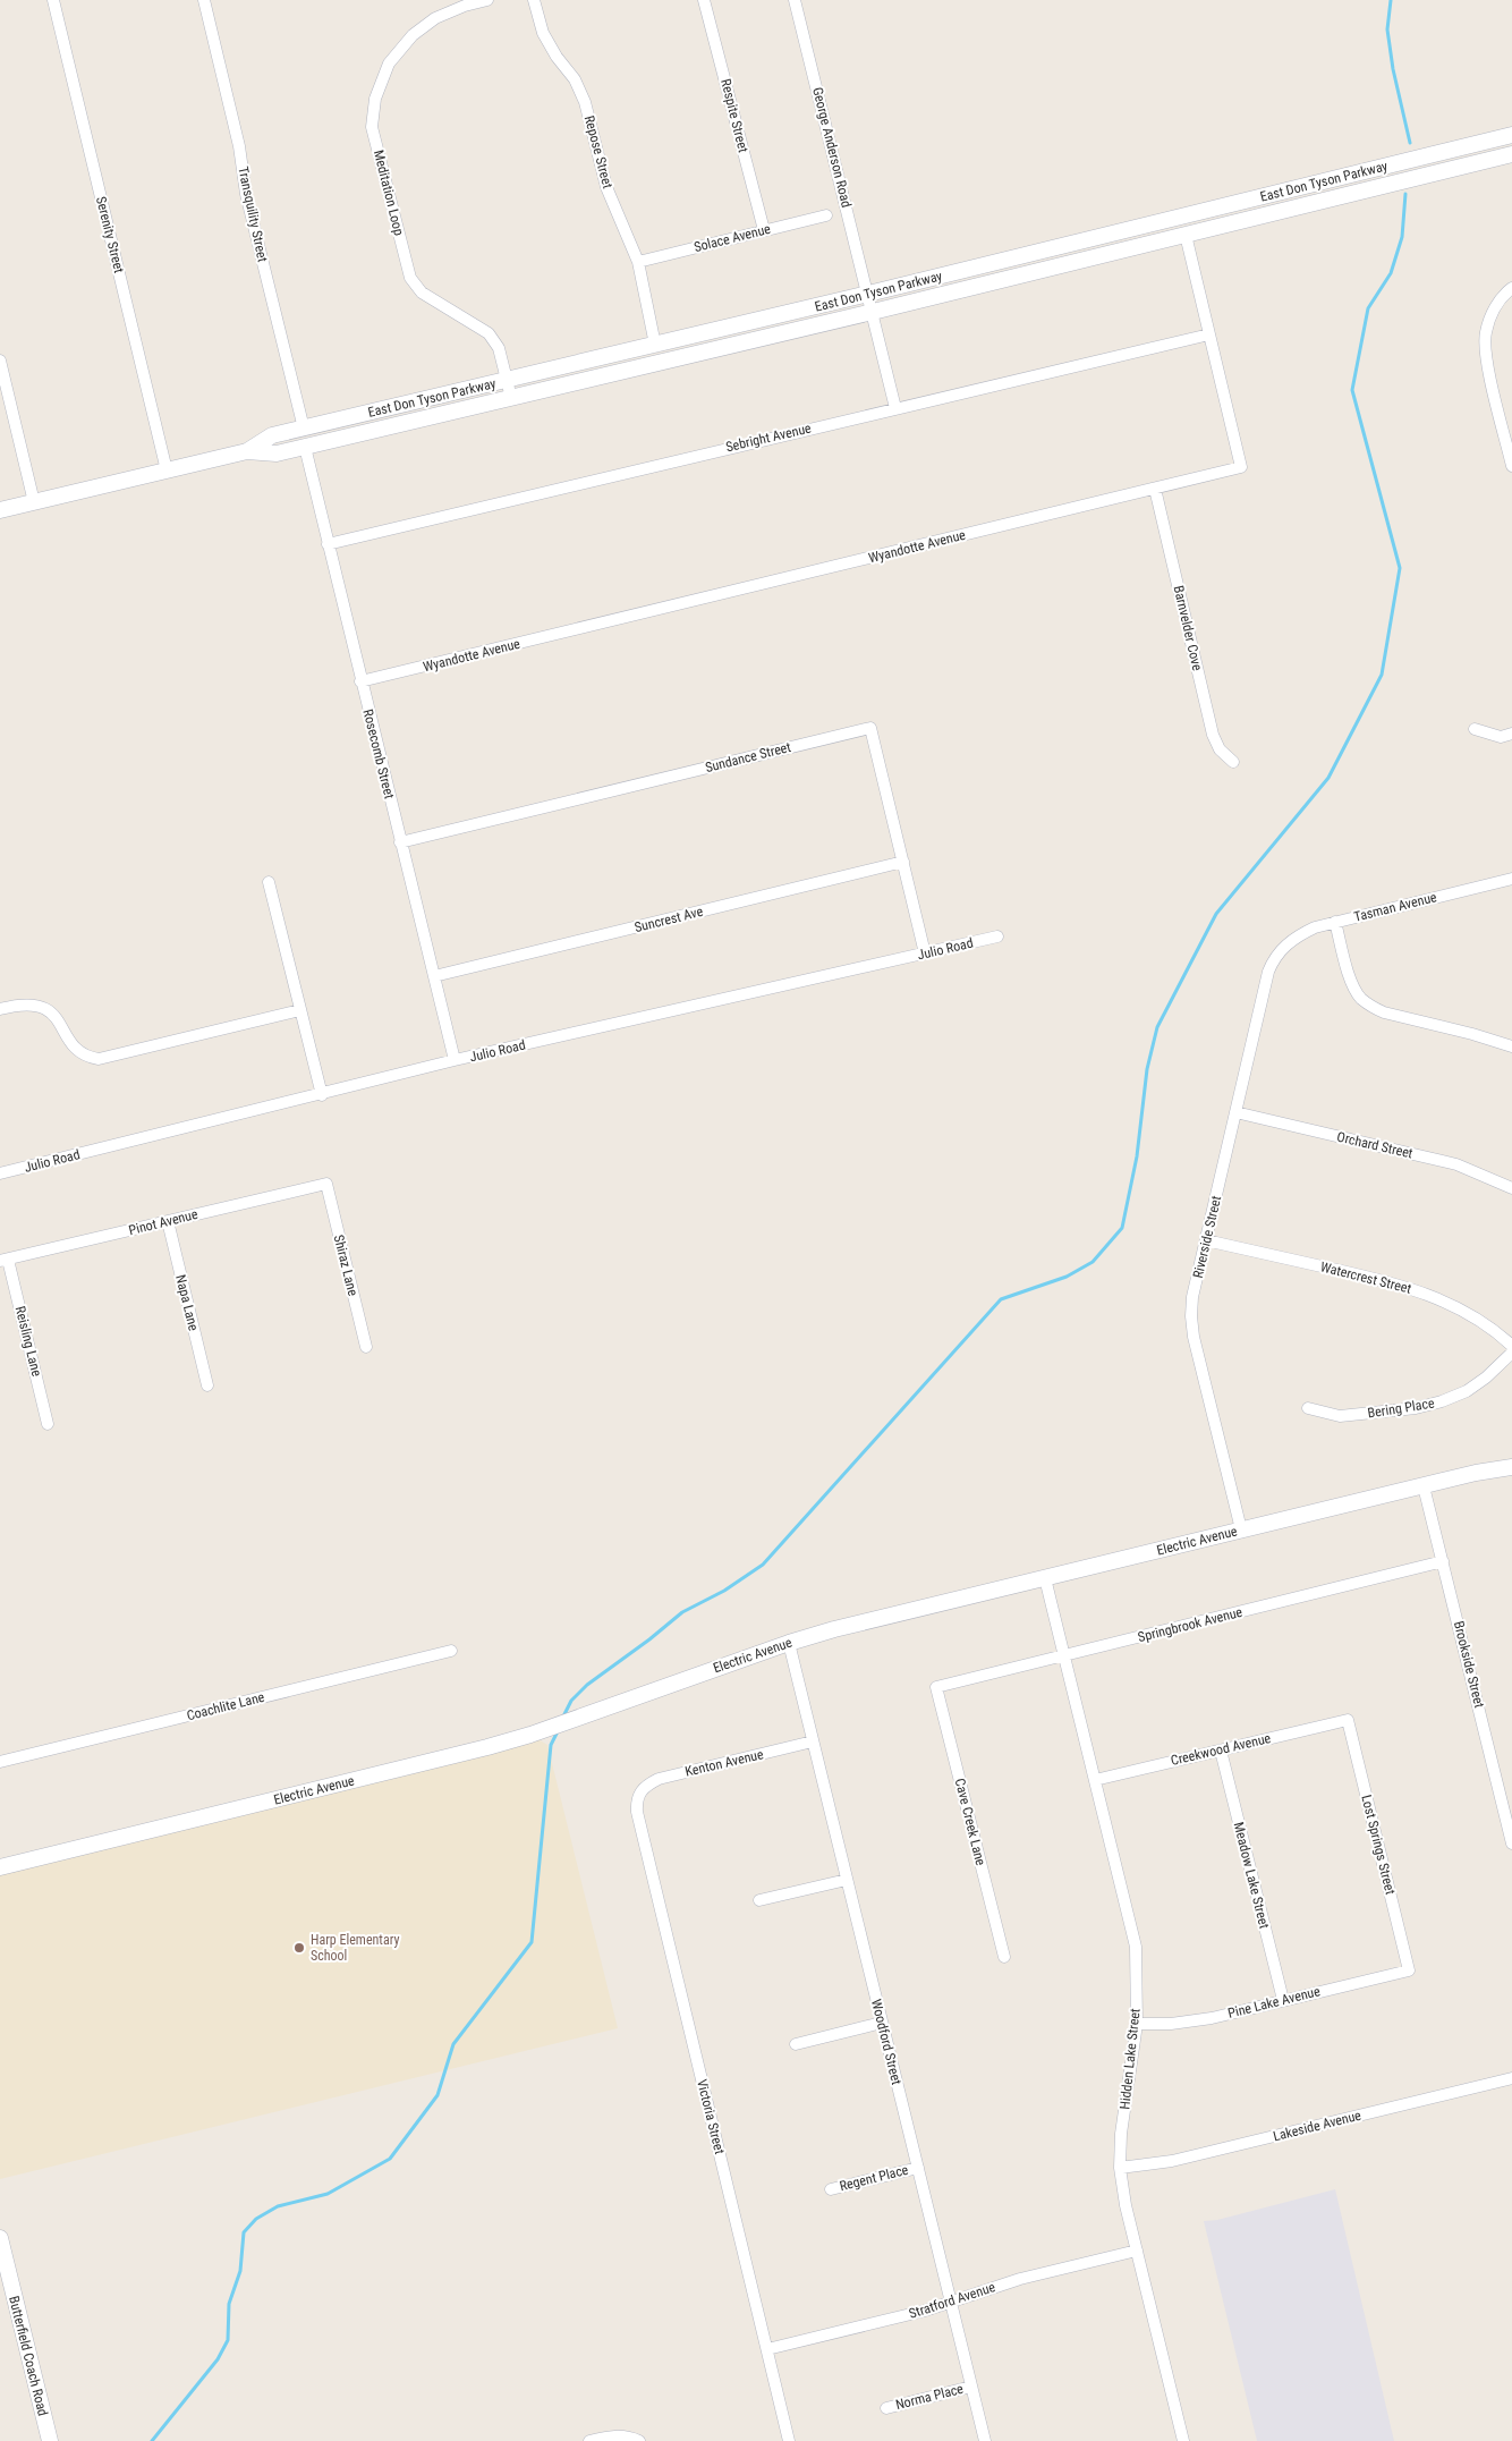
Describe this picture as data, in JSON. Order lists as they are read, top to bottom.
{
  "streets": {
    "main road": ["East Don Tyson Parkway", "Electric Avenue", "Butterfield Coach Road"],
    "street": [
      "Respite Street",
      "George Anderson Road",
      "Repose Street",
      "Meditation Loop",
      "Transquility Street",
      "Serenity Street",
      "Solace Avenue",
      "Sebright Avenue",
      "Wyandotte Avenue",
      "Barnvelder Cove",
      "Rosecomb Street",
      "Sundance Street",
      "Tasman Avenue",
      "Suncrest Ave",
      "Julio Road",
      "Orchard Street",
      "Pinot Avenue",
      "Riverside Street",
      "Shiraz Lane",
      "Watercrest Street",
      "Napa Lane",
      "Reisling Lane",
      "Bering Place",
      "Springbrook Avenue",
      "Brookside Street",
      "Coachlite Lane",
      "Creekwood Avenue",
      "Kenton Avenue",
      "Cave Creek Lane",
      "Lost Springs Street",
      "Meadow Lake Street",
      "Pine Lake Avenue",
      "Woodford Street",
      "Hidden Lake Street",
      "Victoria Street",
      "Lakeside Avenue",
      "Regent Place",
      "Stratford Avenue",
      "Norma Place"
    ]
  },
  "crossings": [
    ["Respite Street", "Solace Avenue"],
    ["George Anderson Road", "East Don Tyson Parkway"],
    ["George Anderson Road", "Sebright Avenue"],
    ["Repose Street", "East Don Tyson Parkway"],
    ["Repose Street", "Solace Avenue"],
    ["East Don Tyson Parkway", "Meditation Loop"],
    ["East Don Tyson Parkway", "Transquility Street"],
    ["East Don Tyson Parkway", "Serenity Street"],
    ["East Don Tyson Parkway", "Wyandotte Avenue"],
    ["East Don Tyson Parkway", "Rosecomb Street"],
    ["Sebright Avenue", "Wyandotte Avenue"],
    ["Sebright Avenue", "Rosecomb Street"],
    ["Wyandotte Avenue", "Barnvelder Cove"],
    ["Wyandotte Avenue", "Rosecomb Street"],
    ["Rosecomb Street", "Sundance Street"],
    ["Rosecomb Street", "Suncrest Ave"],
    ["Rosecomb Street", "Julio Road"],
    ["Sundance Street", "Suncrest Ave"],
    ["Sundance Street", "Julio Road"],
    ["Tasman Avenue", "Riverside Street"],
    ["Orchard Street", "Riverside Street"],
    ["Pinot Avenue", "Shiraz Lane"],
    ["Pinot Avenue", "Napa Lane"],
    ["Pinot Avenue", "Reisling Lane"],
    ["Riverside Street", "Watercrest Street"],
    ["Riverside Street", "Electric Avenue"],
    ["Electric Avenue", "Brookside Street"],
    ["Electric Avenue", "Woodford Street"],
    ["Electric Avenue", "Hidden Lake Street"],
    ["Springbrook Avenue", "Brookside Street"],
    ["Springbrook Avenue", "Cave Creek Lane"],
    ["Springbrook Avenue", "Hidden Lake Street"],
    ["Creekwood Avenue", "Lost Springs Street"],
    ["Creekwood Avenue", "Meadow Lake Street"],
    ["Creekwood Avenue", "Hidden Lake Street"],
    ["Kenton Avenue", "Woodford Street"],
    ["Kenton Avenue", "Victoria Street"],
    ["Lost Springs Street", "Pine Lake Avenue"],
    ["Meadow Lake Street", "Pine Lake Avenue"],
    ["Pine Lake Avenue", "Hidden Lake Street"],
    ["Woodford Street", "Regent Place"],
    ["Woodford Street", "Stratford Avenue"],
    ["Woodford Street", "Norma Place"],
    ["Hidden Lake Street", "Lakeside Avenue"],
    ["Hidden Lake Street", "Stratford Avenue"],
    ["Victoria Street", "Stratford Avenue"]
  ],
  "places": ["Harp Elementary School"]
}
